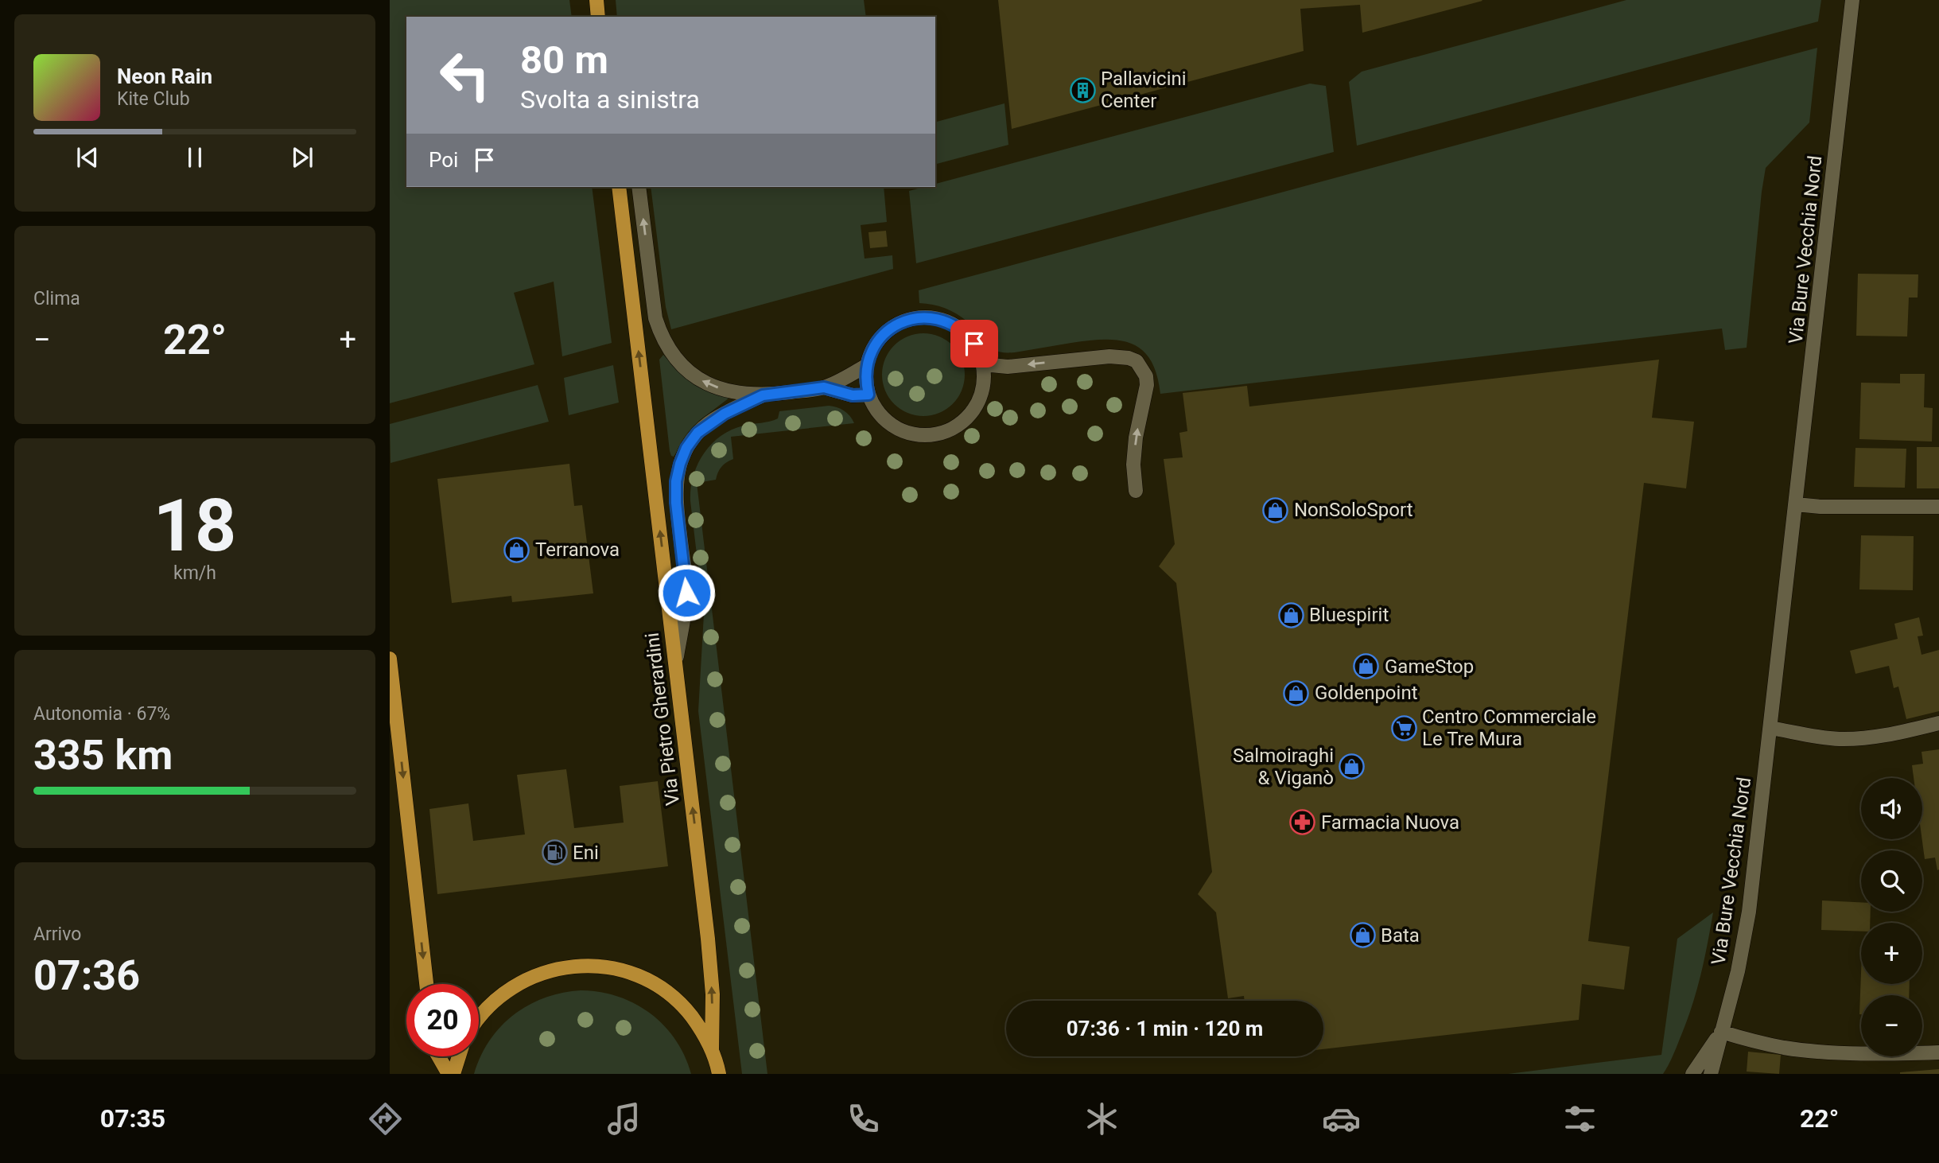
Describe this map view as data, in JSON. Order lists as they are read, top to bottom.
{
  "streets": {
    "main road": ["Via Pietro Gherardini"],
    "street": ["Via Bure Vecchia Nord"]
  },
  "one_way": ["Via Pietro Gherardini"],
  "places": {
    "building": ["Pallavicini Center"],
    "shop": [
      "NonSoloSport",
      "Terranova",
      "Bluespirit",
      "GameStop",
      "Goldenpoint",
      "Salmoiraghi & Viganò",
      "Bata"
    ],
    "supermarket": ["Centro Commerciale Le Tre Mura"],
    "pharmacy": ["Farmacia Nuova"],
    "fuel station": ["Eni"]
  },
  "page": {
    "turn": ["80 m", "Svolta a sinistra"],
    "song": ["Neon Rain", "Kite Club"],
    "then": "Poi",
    "tile": [
      "Clima",
      ["18", "km/h"],
      ["Autonomia · 67%", "335 km"],
      ["Arrivo", "07:36"]
    ],
    "heat": ["−", "22°", "+"],
    "map_buttons": ["+", "−"],
    "limit": "20",
    "trip": "07:36 · 1 min · 120 m",
    "tabs": ["07:35", "22°"]
  }
}
